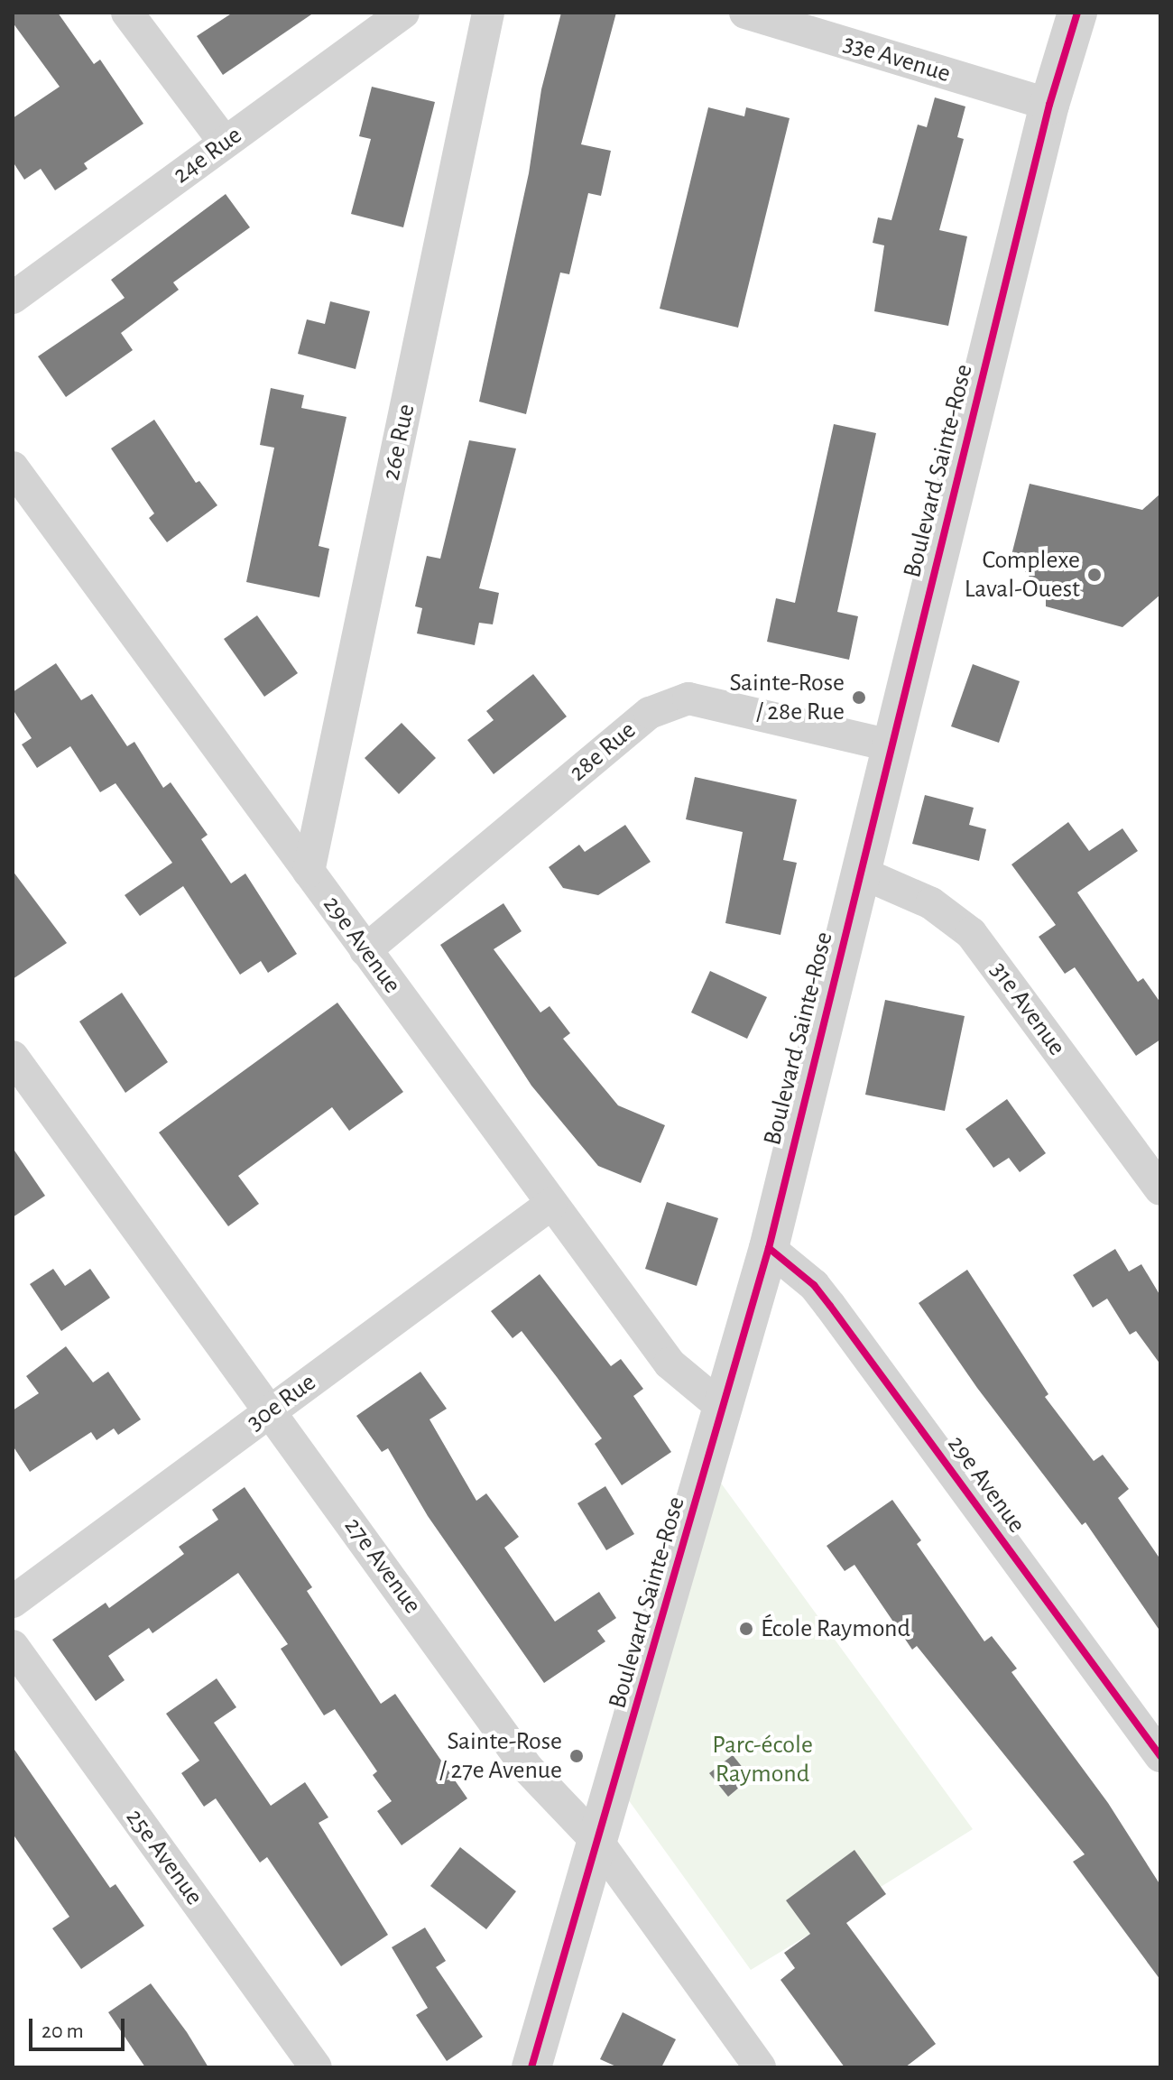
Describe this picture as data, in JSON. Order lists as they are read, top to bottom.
{
  "streets": {
    "street": [
      "33e Avenue",
      "24e Rue",
      "26e Rue",
      "Boulevard Sainte-Rose",
      "28e Rue",
      "29e Avenue",
      "31e Avenue",
      "30e Rue",
      "27e Avenue",
      "25e Avenue"
    ]
  },
  "crossings": [
    ["33e Avenue", "Boulevard Sainte-Rose"],
    ["26e Rue", "29e Avenue"],
    ["Boulevard Sainte-Rose", "28e Rue"],
    ["Boulevard Sainte-Rose", "29e Avenue"],
    ["Boulevard Sainte-Rose", "31e Avenue"],
    ["Boulevard Sainte-Rose", "27e Avenue"],
    ["28e Rue", "29e Avenue"],
    ["29e Avenue", "30e Rue"],
    ["30e Rue", "27e Avenue"]
  ],
  "parks": ["Parc-école Raymond"],
  "places": [
    "Complexe Laval-Ouest",
    "Sainte-Rose / 28e Rue",
    "École Raymond",
    "Sainte-Rose / 27e Avenue"
  ],
  "scale_bar": "20 m"
}
